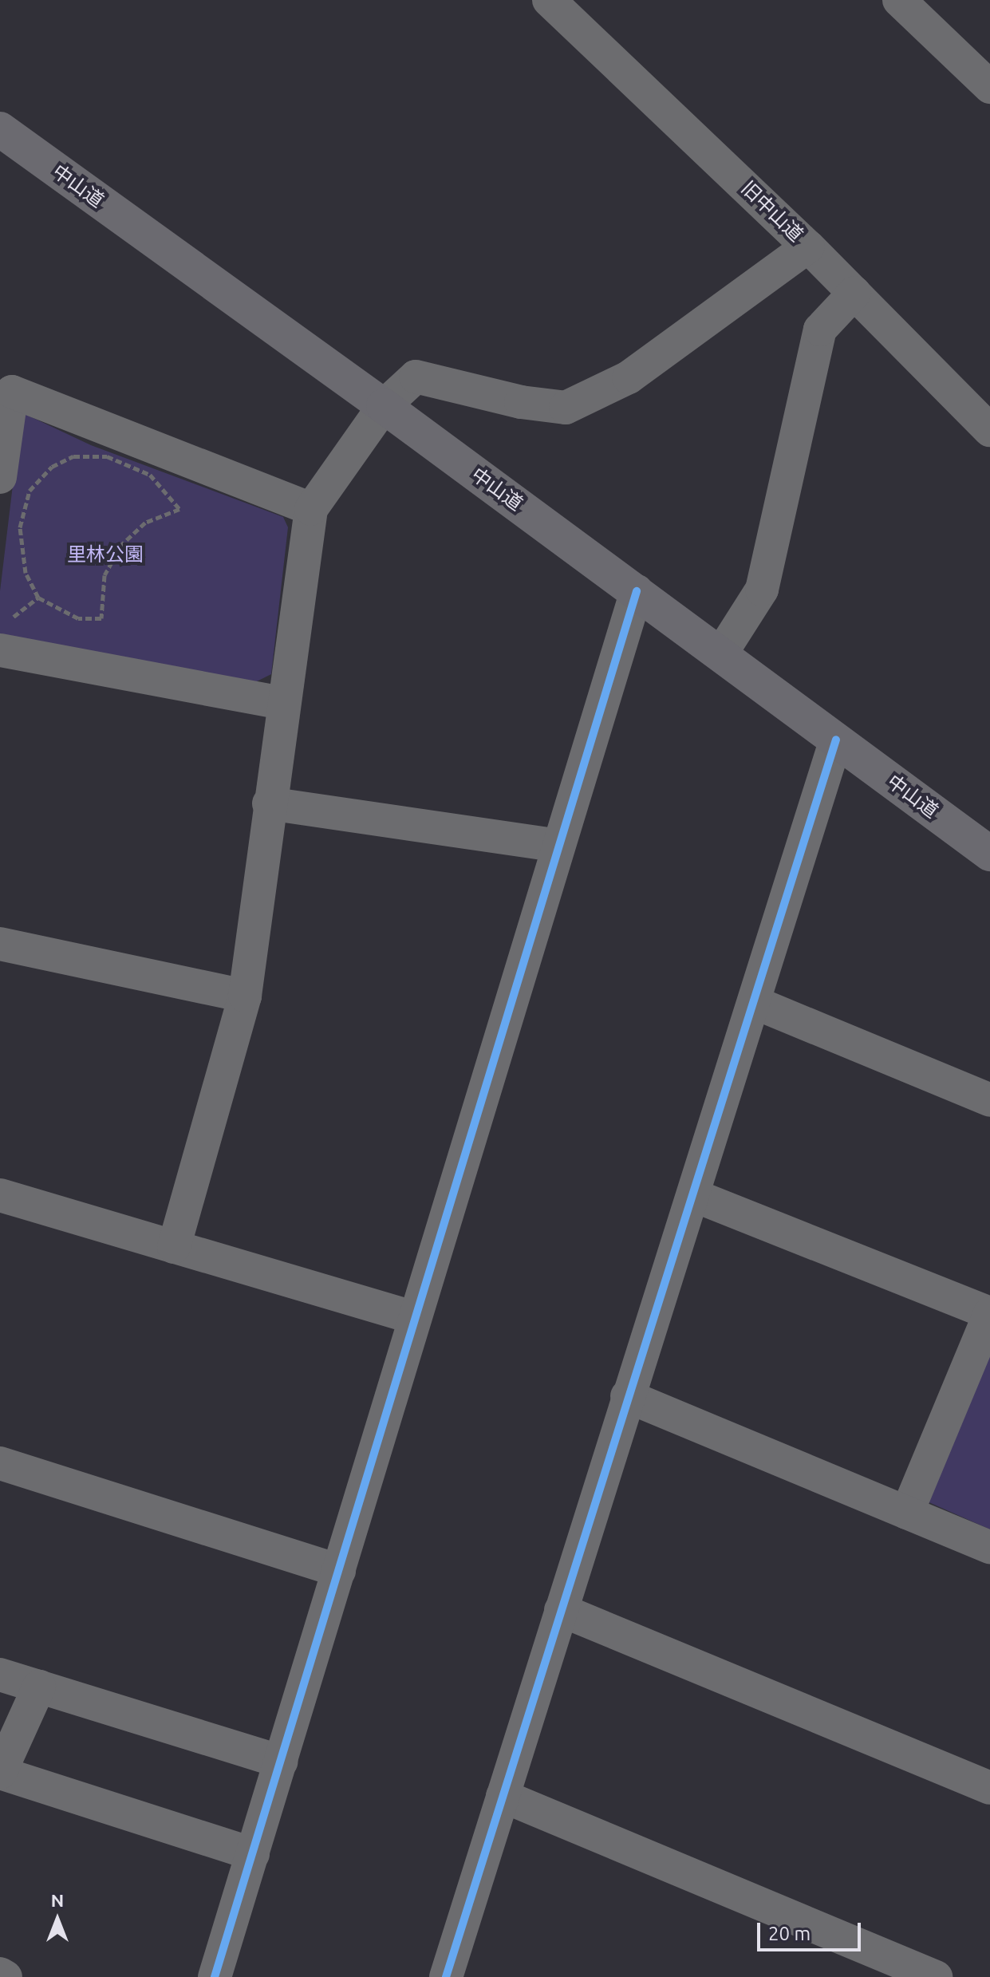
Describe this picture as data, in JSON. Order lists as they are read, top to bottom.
{
  "streets": {
    "highway": ["中山道"],
    "street": ["旧中山道"]
  },
  "parks": ["里林公園"],
  "scale_bar": "20 m",
  "north": "top"
}
